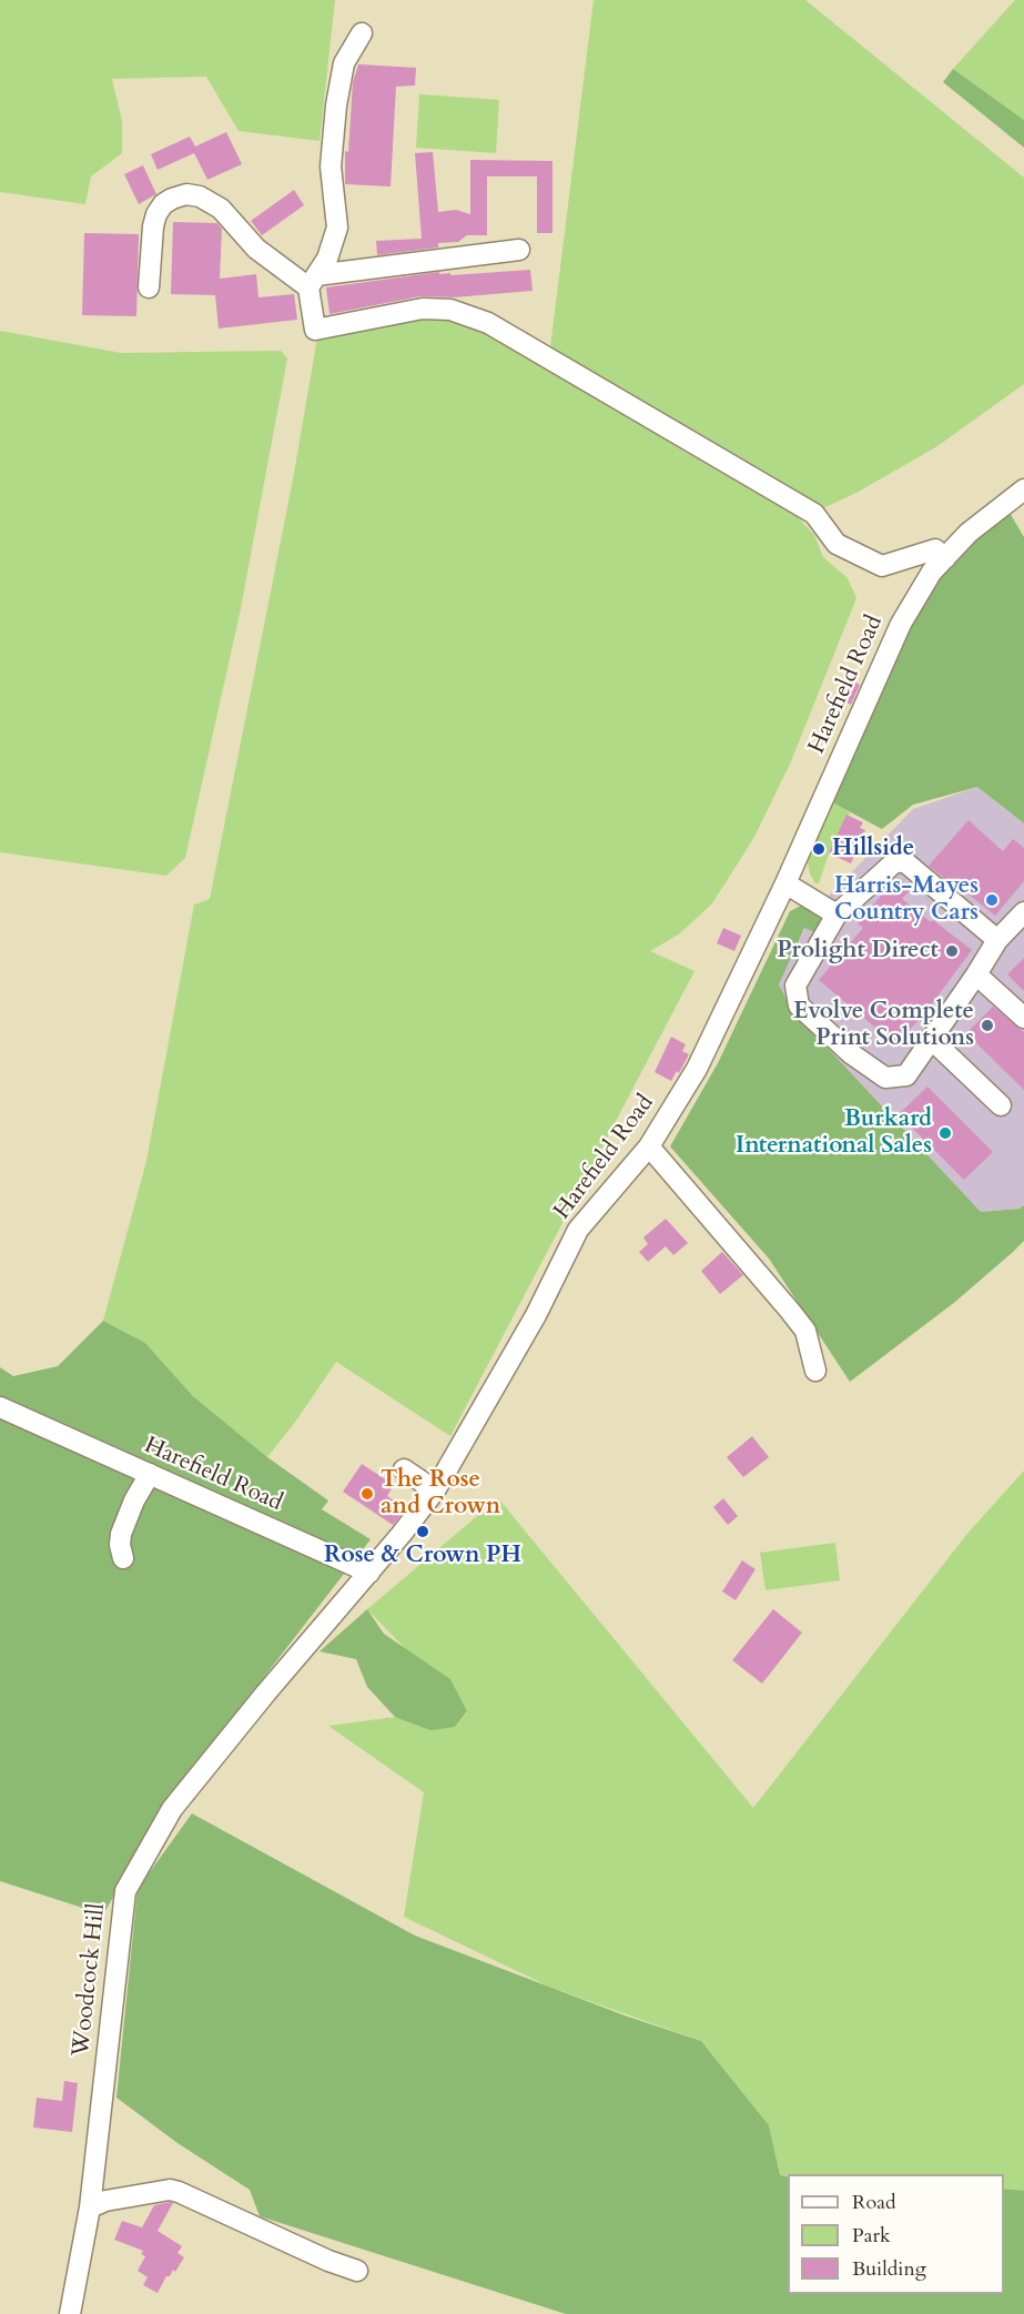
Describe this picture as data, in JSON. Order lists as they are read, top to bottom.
{
  "streets": {
    "street": ["Harefield Road", "Woodcock Hill"]
  },
  "crossings": [
    ["Harefield Road", "Woodcock Hill"]
  ],
  "places": [
    "Hillside",
    "Harris-Mayes Country Cars",
    "Prolight Direct",
    "Evolve Complete Print Solutions",
    "Burkard International Sales",
    "The Rose and Crown",
    "Rose & Crown PH"
  ],
  "legend": ["Road", "Park", "Building"]
}
